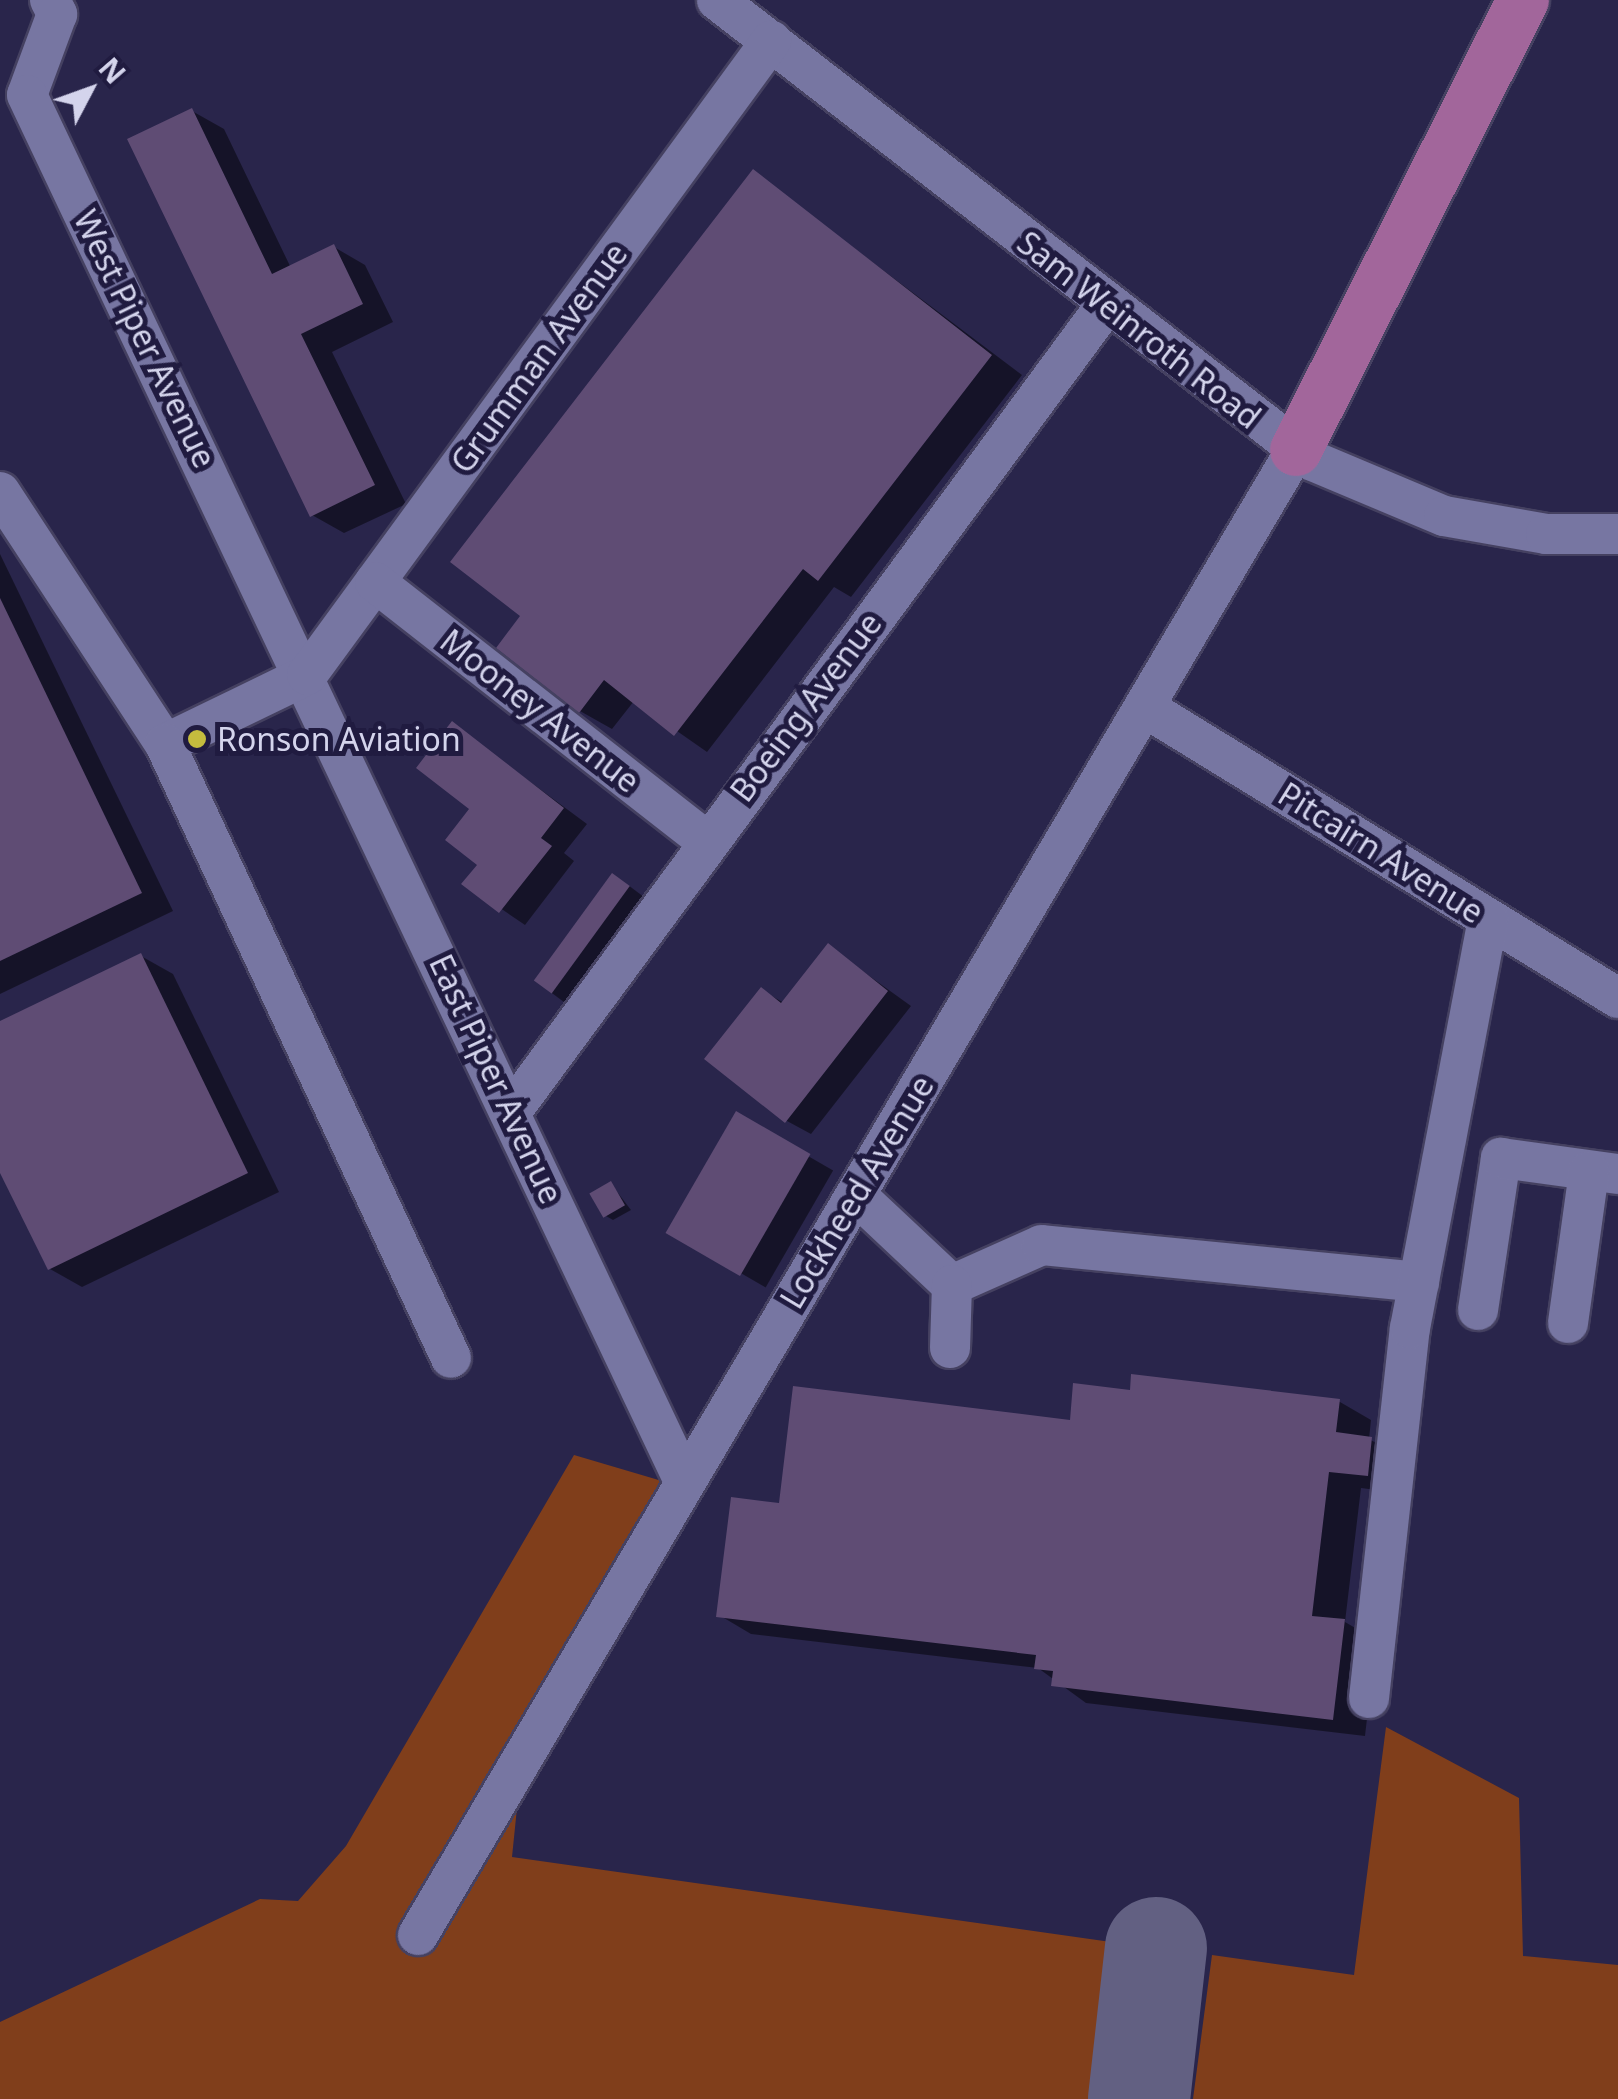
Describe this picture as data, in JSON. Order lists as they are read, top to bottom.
{
  "streets": {
    "street": [
      "Sam Weinroth Road",
      "West Piper Avenue",
      "Grumman Avenue",
      "Boeing Avenue",
      "Mooney Avenue",
      "Pitcairn Avenue",
      "East Piper Avenue",
      "Lockheed Avenue"
    ]
  },
  "crossings": [
    ["Sam Weinroth Road", "Grumman Avenue"],
    ["Sam Weinroth Road", "Boeing Avenue"],
    ["Sam Weinroth Road", "Lockheed Avenue"],
    ["West Piper Avenue", "Grumman Avenue"],
    ["West Piper Avenue", "East Piper Avenue"],
    ["Grumman Avenue", "Mooney Avenue"],
    ["Grumman Avenue", "East Piper Avenue"],
    ["Boeing Avenue", "Mooney Avenue"],
    ["Boeing Avenue", "East Piper Avenue"],
    ["Pitcairn Avenue", "Lockheed Avenue"],
    ["East Piper Avenue", "Lockheed Avenue"]
  ],
  "places": ["Ronson Aviation"],
  "north": "top right"
}
